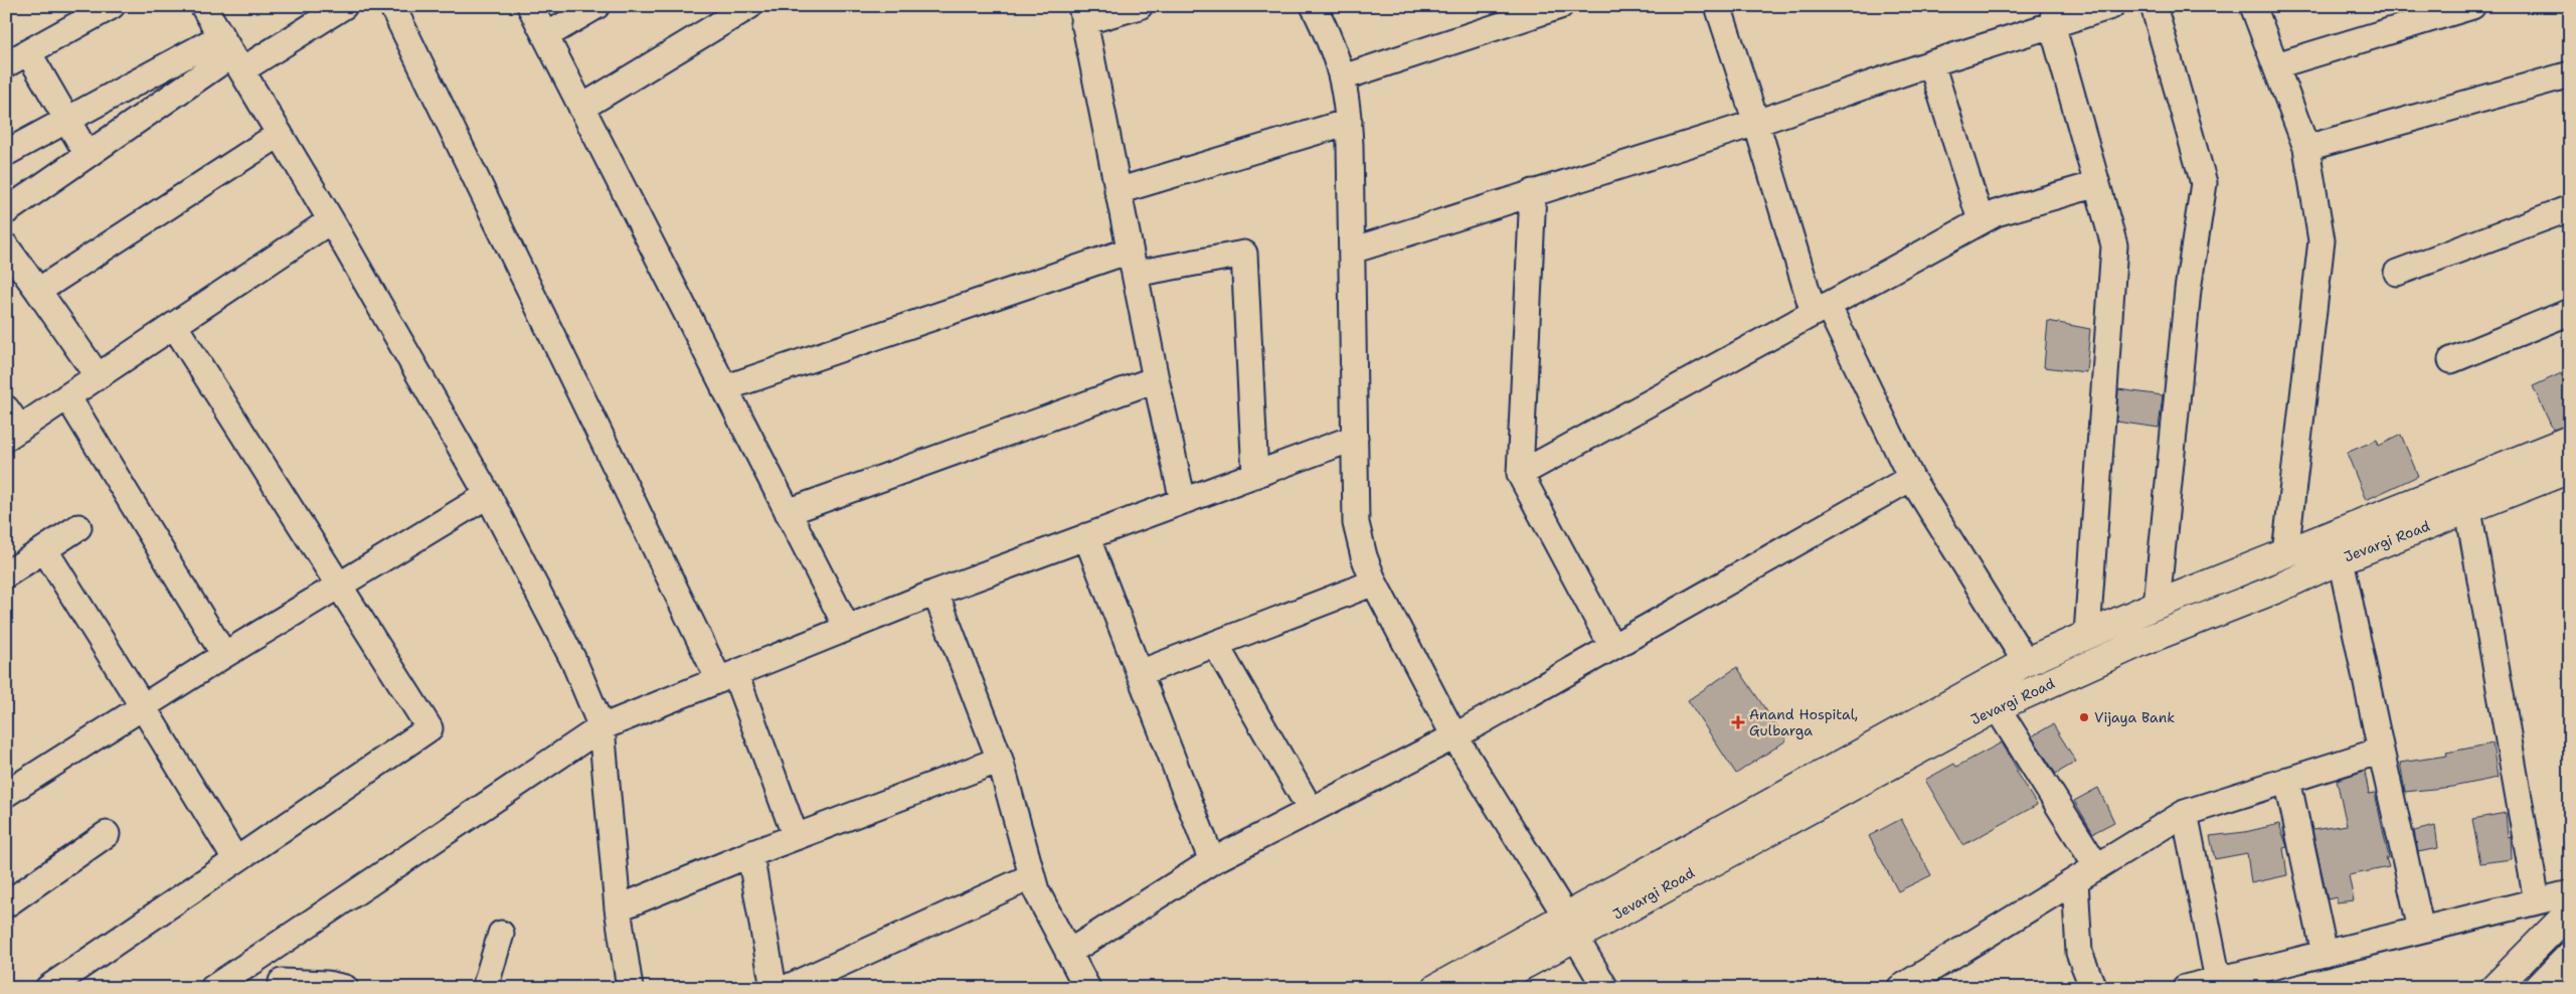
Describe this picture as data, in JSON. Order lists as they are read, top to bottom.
{
  "streets": {
    "main road": ["Jevargi Road"]
  },
  "places": {
    "other": ["Vijaya Bank"],
    "health": ["Anand Hospital, Gulbarga"]
  }
}
